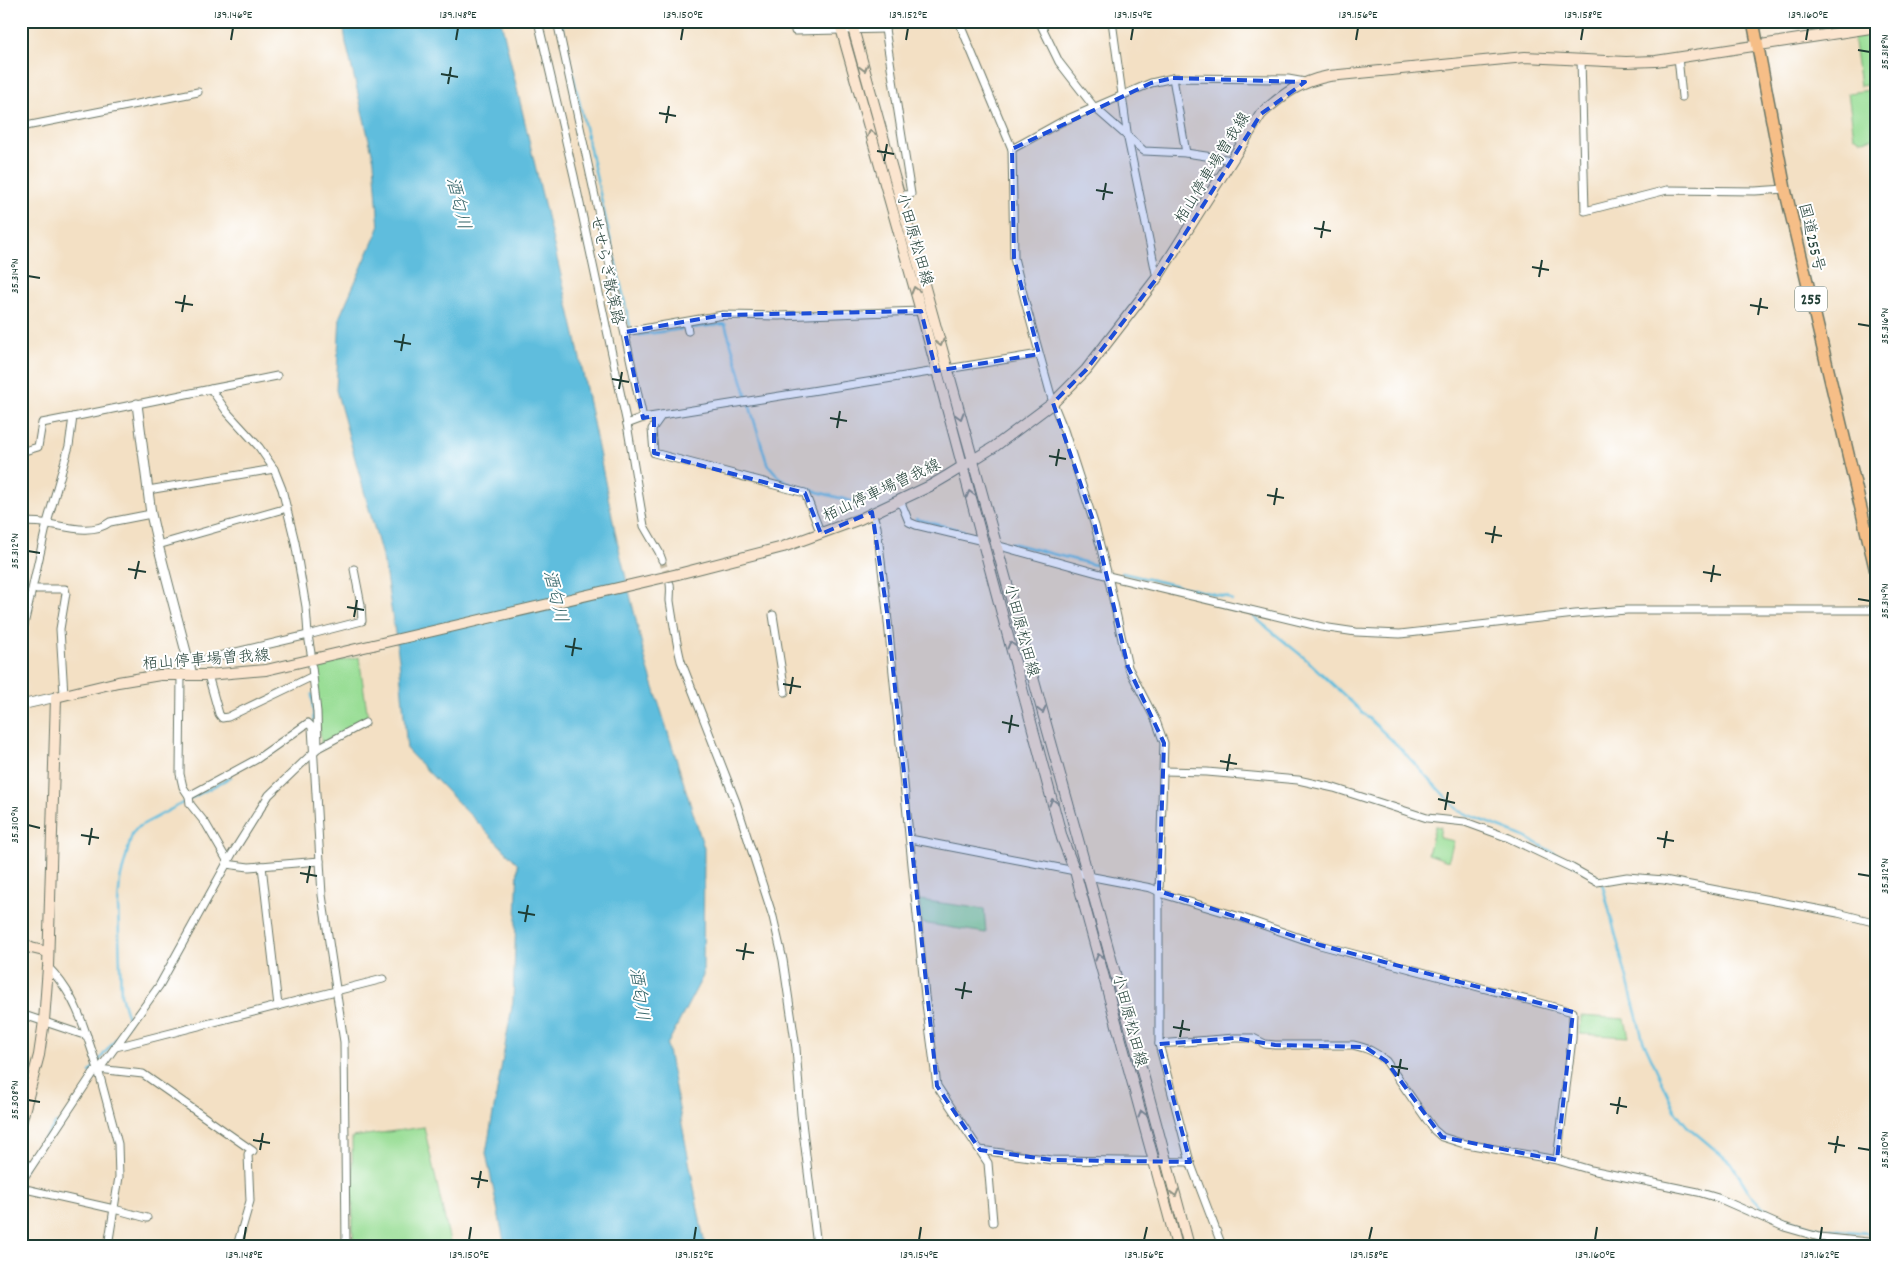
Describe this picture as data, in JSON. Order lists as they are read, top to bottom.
{
  "streets": {
    "highway": ["国道255号", "255"],
    "main road": ["栢山停車場曽我線", "小田原松田線"],
    "street": ["せせらぎ散策路"]
  },
  "crossings": [
    ["栢山停車場曽我線", "国道255号"],
    ["栢山停車場曽我線", "小田原松田線"]
  ],
  "water": ["酒匂川"],
  "coordinates": [
    "139.146°E",
    "139.148°E",
    "139.150°E",
    "139.152°E",
    "139.154°E",
    "139.156°E",
    "139.158°E",
    "139.160°E",
    "35.318°N",
    "35.314°N",
    "35.316°N",
    "35.312°N",
    "35.310°N",
    "35.308°N",
    "139.162°E"
  ]
}
